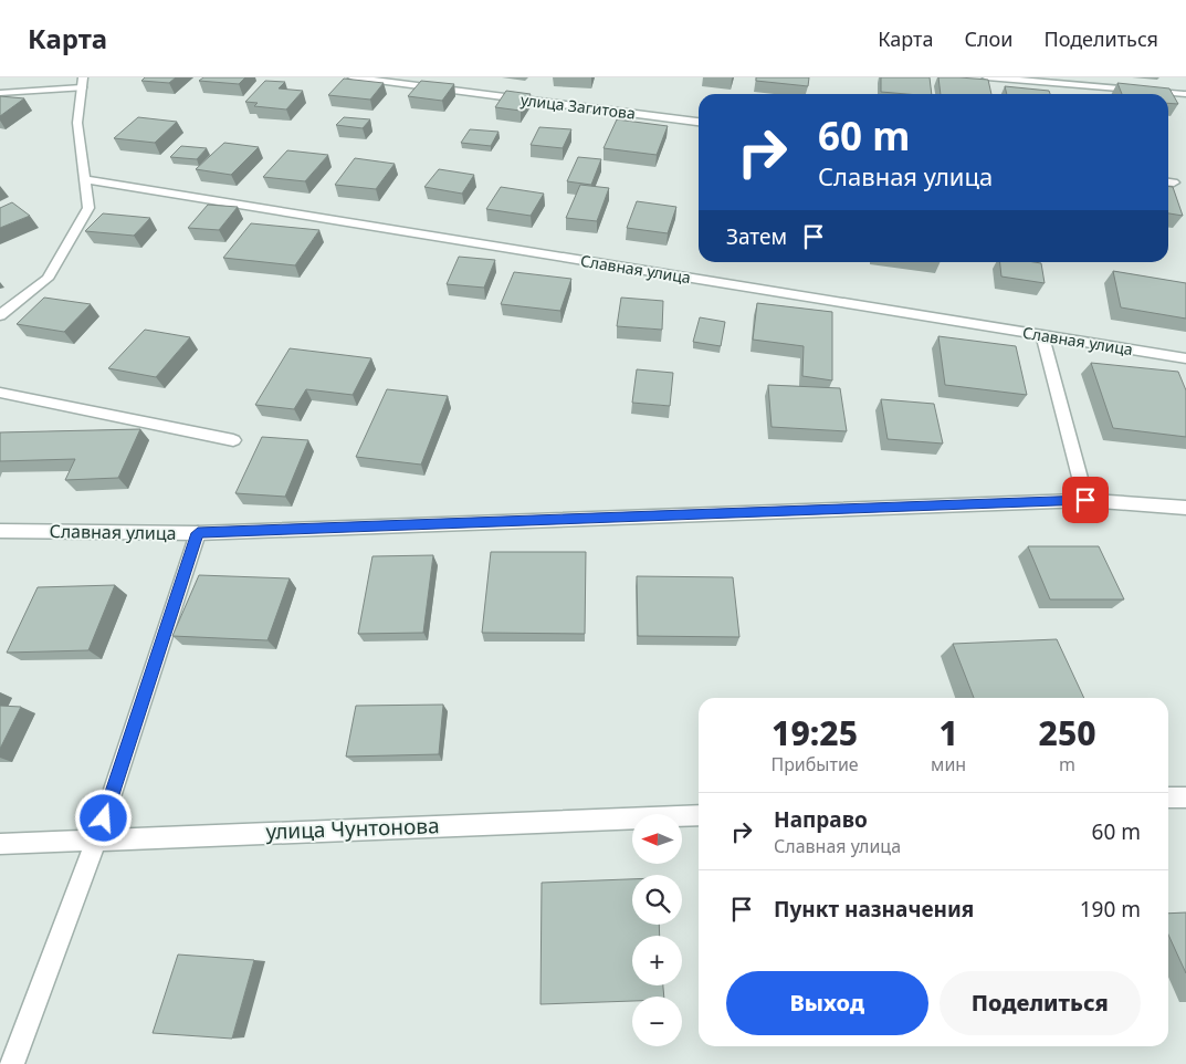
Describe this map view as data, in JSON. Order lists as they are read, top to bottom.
{
  "streets": {
    "street": ["улица Загитова", "Славная улица", "улица Чунтонова"]
  },
  "north": "left",
  "page": {
    "header": "Карта",
    "nav": ["Карта", "Слои", "Поделиться"],
    "turn": ["60 m", "Славная улица"],
    "then": "Затем",
    "eta": [
      "19:25",
      "Прибытие",
      "1",
      "мин",
      "250",
      "m"
    ],
    "list": [
      {
        "name": "Направо",
        "note": "Славная улица",
        "value": "60 m"
      },
      {
        "name": "Пункт назначения",
        "value": "190 m"
      }
    ],
    "map_buttons": ["+", "−"],
    "buttons": ["Выход", "Поделиться"]
  }
}
